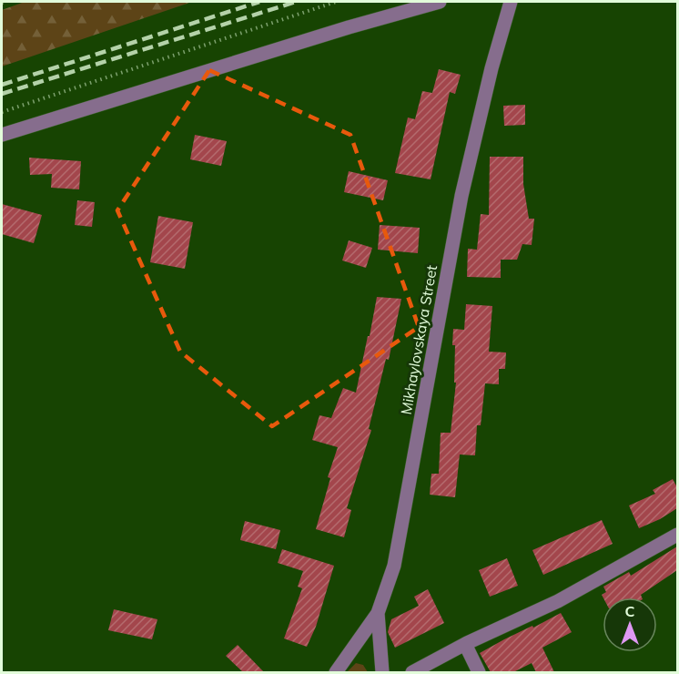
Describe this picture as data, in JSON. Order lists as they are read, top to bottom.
{
  "streets": {
    "street": ["Mikhaylovskaya Street"]
  },
  "north": "top"
}
